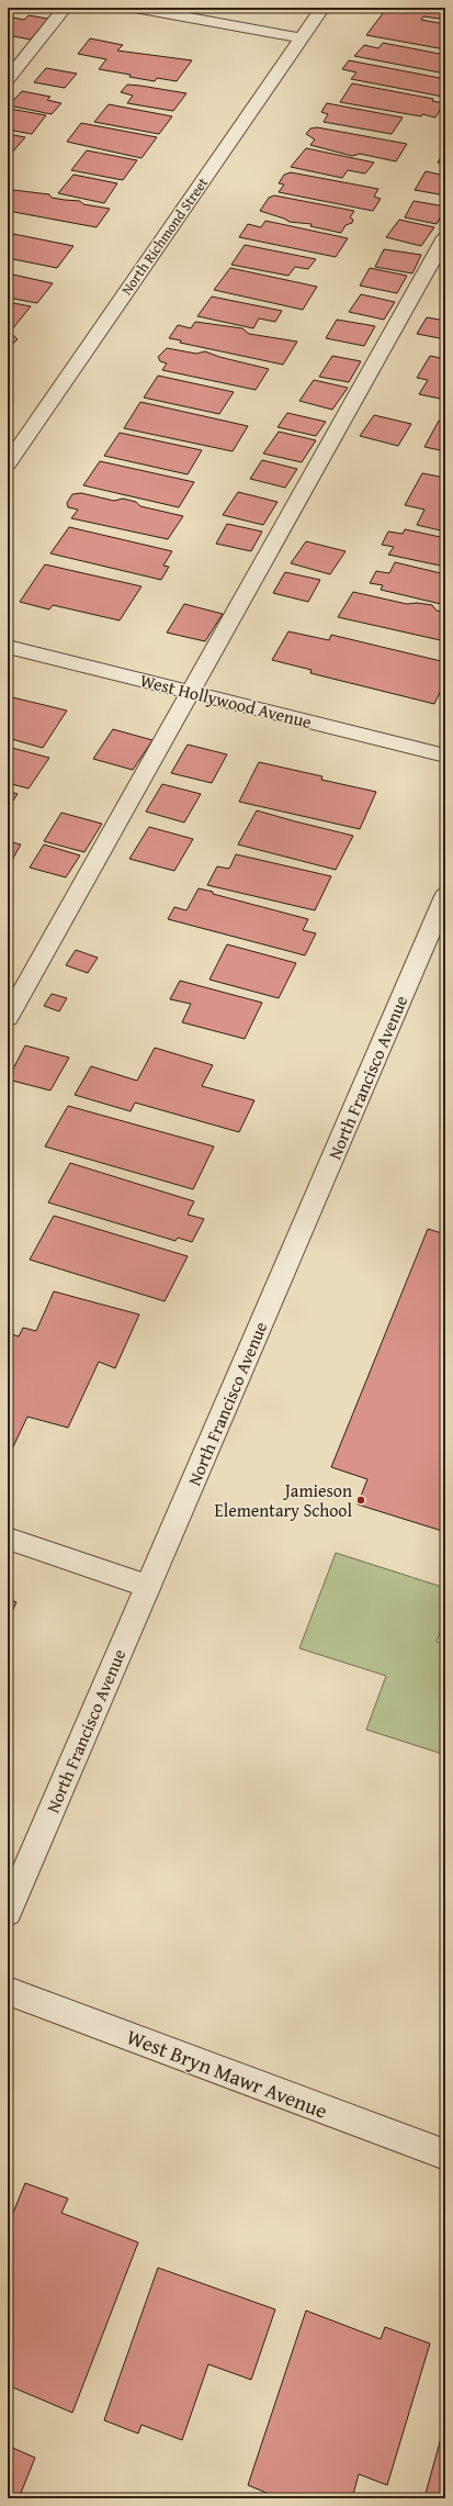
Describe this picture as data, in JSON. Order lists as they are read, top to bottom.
{
  "streets": {
    "street": [
      "North Richmond Street",
      "West Hollywood Avenue",
      "North Francisco Avenue",
      "West Bryn Mawr Avenue"
    ]
  },
  "places": ["Jamieson Elementary School"]
}
